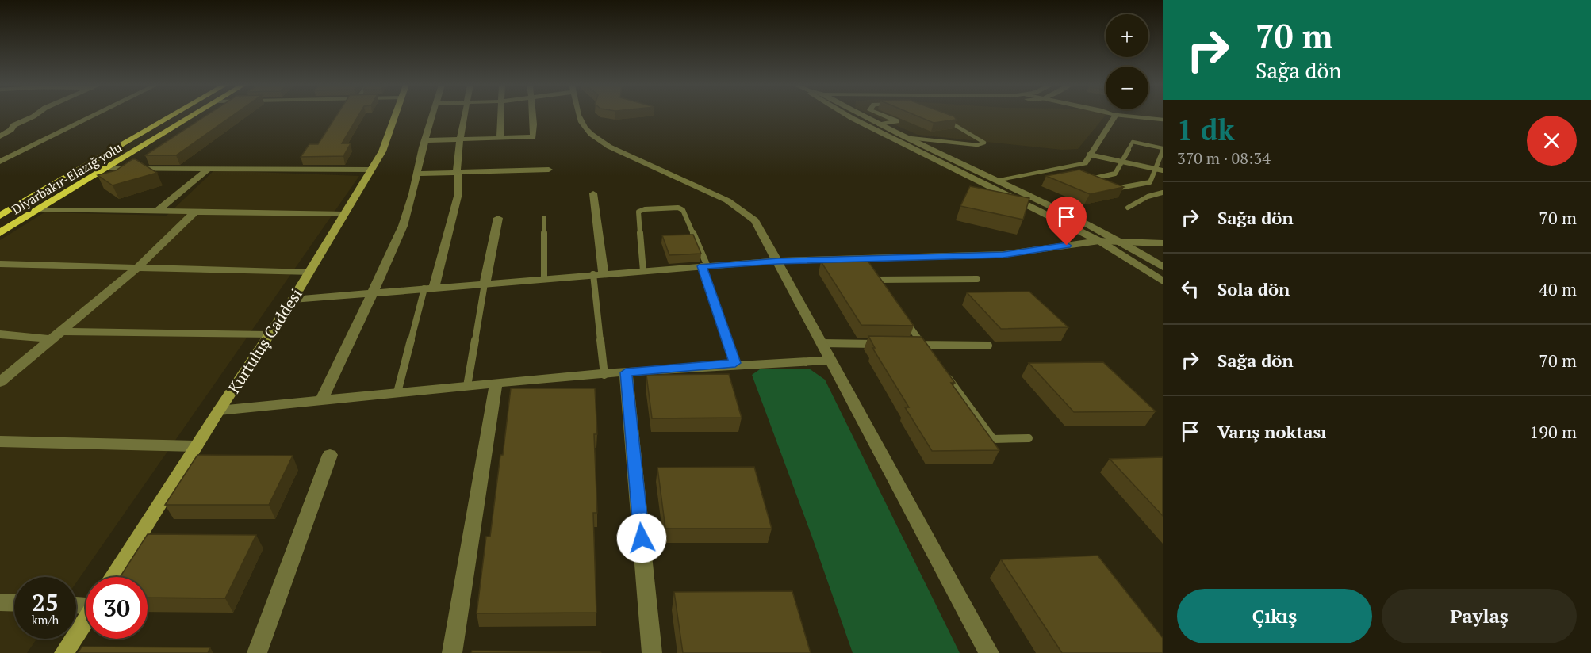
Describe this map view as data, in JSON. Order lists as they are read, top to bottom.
{
  "streets": {
    "highway": ["Diyarbakır-Elazığ yolu"],
    "main road": ["Kurtuluş Caddesi"]
  },
  "page": {
    "turn": ["70 m", "Sağa dön"],
    "map_buttons": ["+", "−"],
    "heading": ["1 dk", "370 m · 08:34"],
    "list": [
      {
        "name": "Sağa dön",
        "value": "70 m"
      },
      {
        "name": "Sola dön",
        "value": "40 m"
      },
      {
        "name": "Sağa dön",
        "value": "70 m"
      },
      {
        "name": "Varış noktası",
        "value": "190 m"
      }
    ],
    "speed": "25 km/h",
    "limit": "30",
    "buttons": ["Çıkış", "Paylaş"]
  }
}
